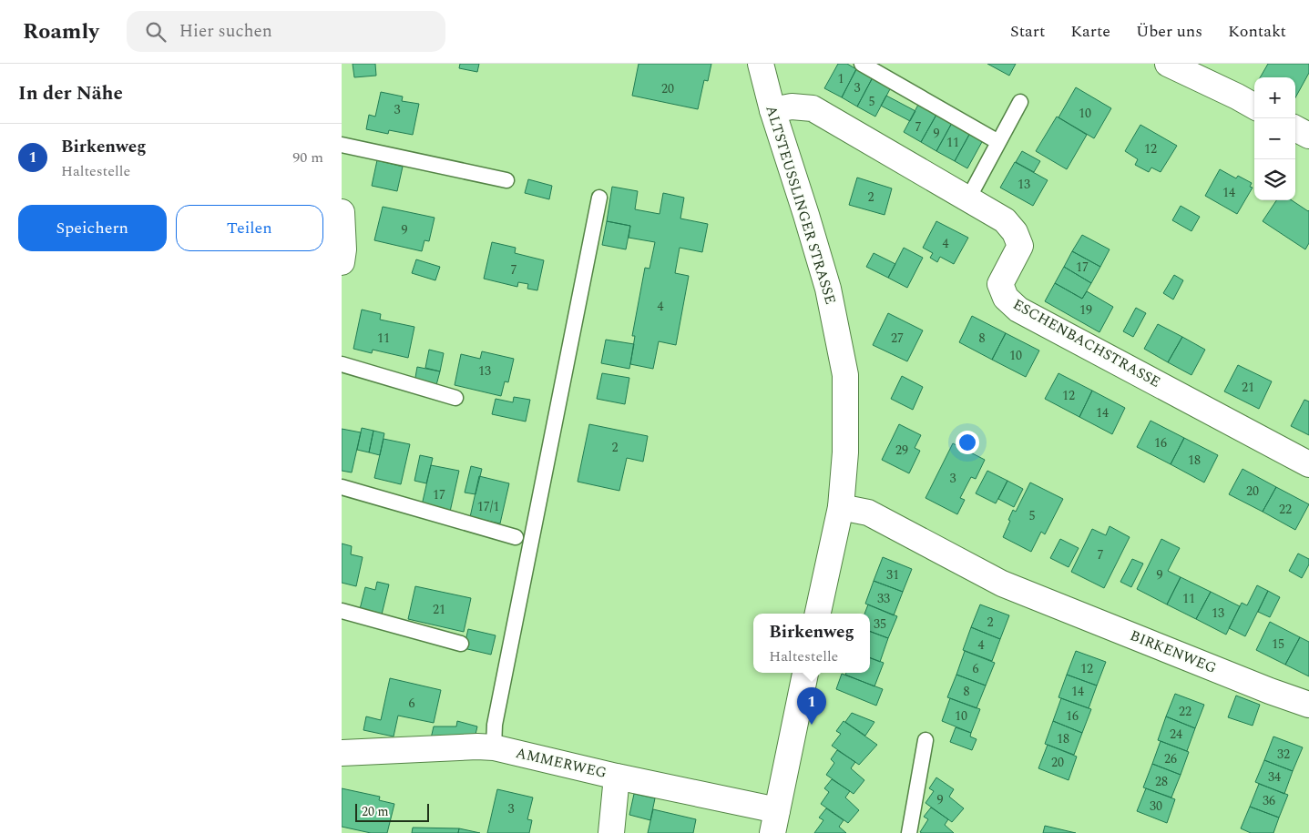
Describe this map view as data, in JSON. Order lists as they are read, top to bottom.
{
  "streets": {
    "street": [
      "ALTSTEUSSLINGER STRASSE",
      "ESCHENBACHSTRASSE",
      "BIRKENWEG",
      "AMMERWEG"
    ]
  },
  "crossings": [
    ["ALTSTEUSSLINGER STRASSE", "ESCHENBACHSTRASSE"],
    ["ALTSTEUSSLINGER STRASSE", "BIRKENWEG"]
  ],
  "house_numbers": [
    "1",
    "3",
    "20",
    "5",
    "3",
    "10",
    "7",
    "9",
    "11",
    "12",
    "13",
    "14",
    "2",
    "9",
    "4",
    "17",
    "7",
    "4",
    "19",
    "11",
    "27",
    "8",
    "10",
    "13",
    "21",
    "12",
    "14",
    "16",
    "2",
    "29",
    "18",
    "3",
    "20",
    "17",
    "17/1",
    "22",
    "5",
    "7",
    "31",
    "9",
    "33",
    "11",
    "21",
    "13",
    "2",
    "35",
    "15",
    "4",
    "6",
    "12",
    "8",
    "14",
    "6",
    "22",
    "10",
    "16",
    "24",
    "18",
    "32",
    "26",
    "20",
    "34",
    "28",
    "9",
    "36",
    "30",
    "3"
  ],
  "scale_bar": "20 m",
  "page": {
    "header": "Roamly",
    "search": "Hier suchen",
    "nav": [
      "Start",
      "Karte",
      "Über uns",
      "Kontakt"
    ],
    "heading": "In der Nähe",
    "map_buttons": ["+", "−"],
    "list": [
      {
        "mark": "1",
        "name": "Birkenweg",
        "note": "Haltestelle",
        "value": "90 m"
      }
    ],
    "buttons": ["Speichern", "Teilen"],
    "popup": ["Birkenweg", "Haltestelle"],
    "pins": "1",
    "scale": "20 m"
  }
}
